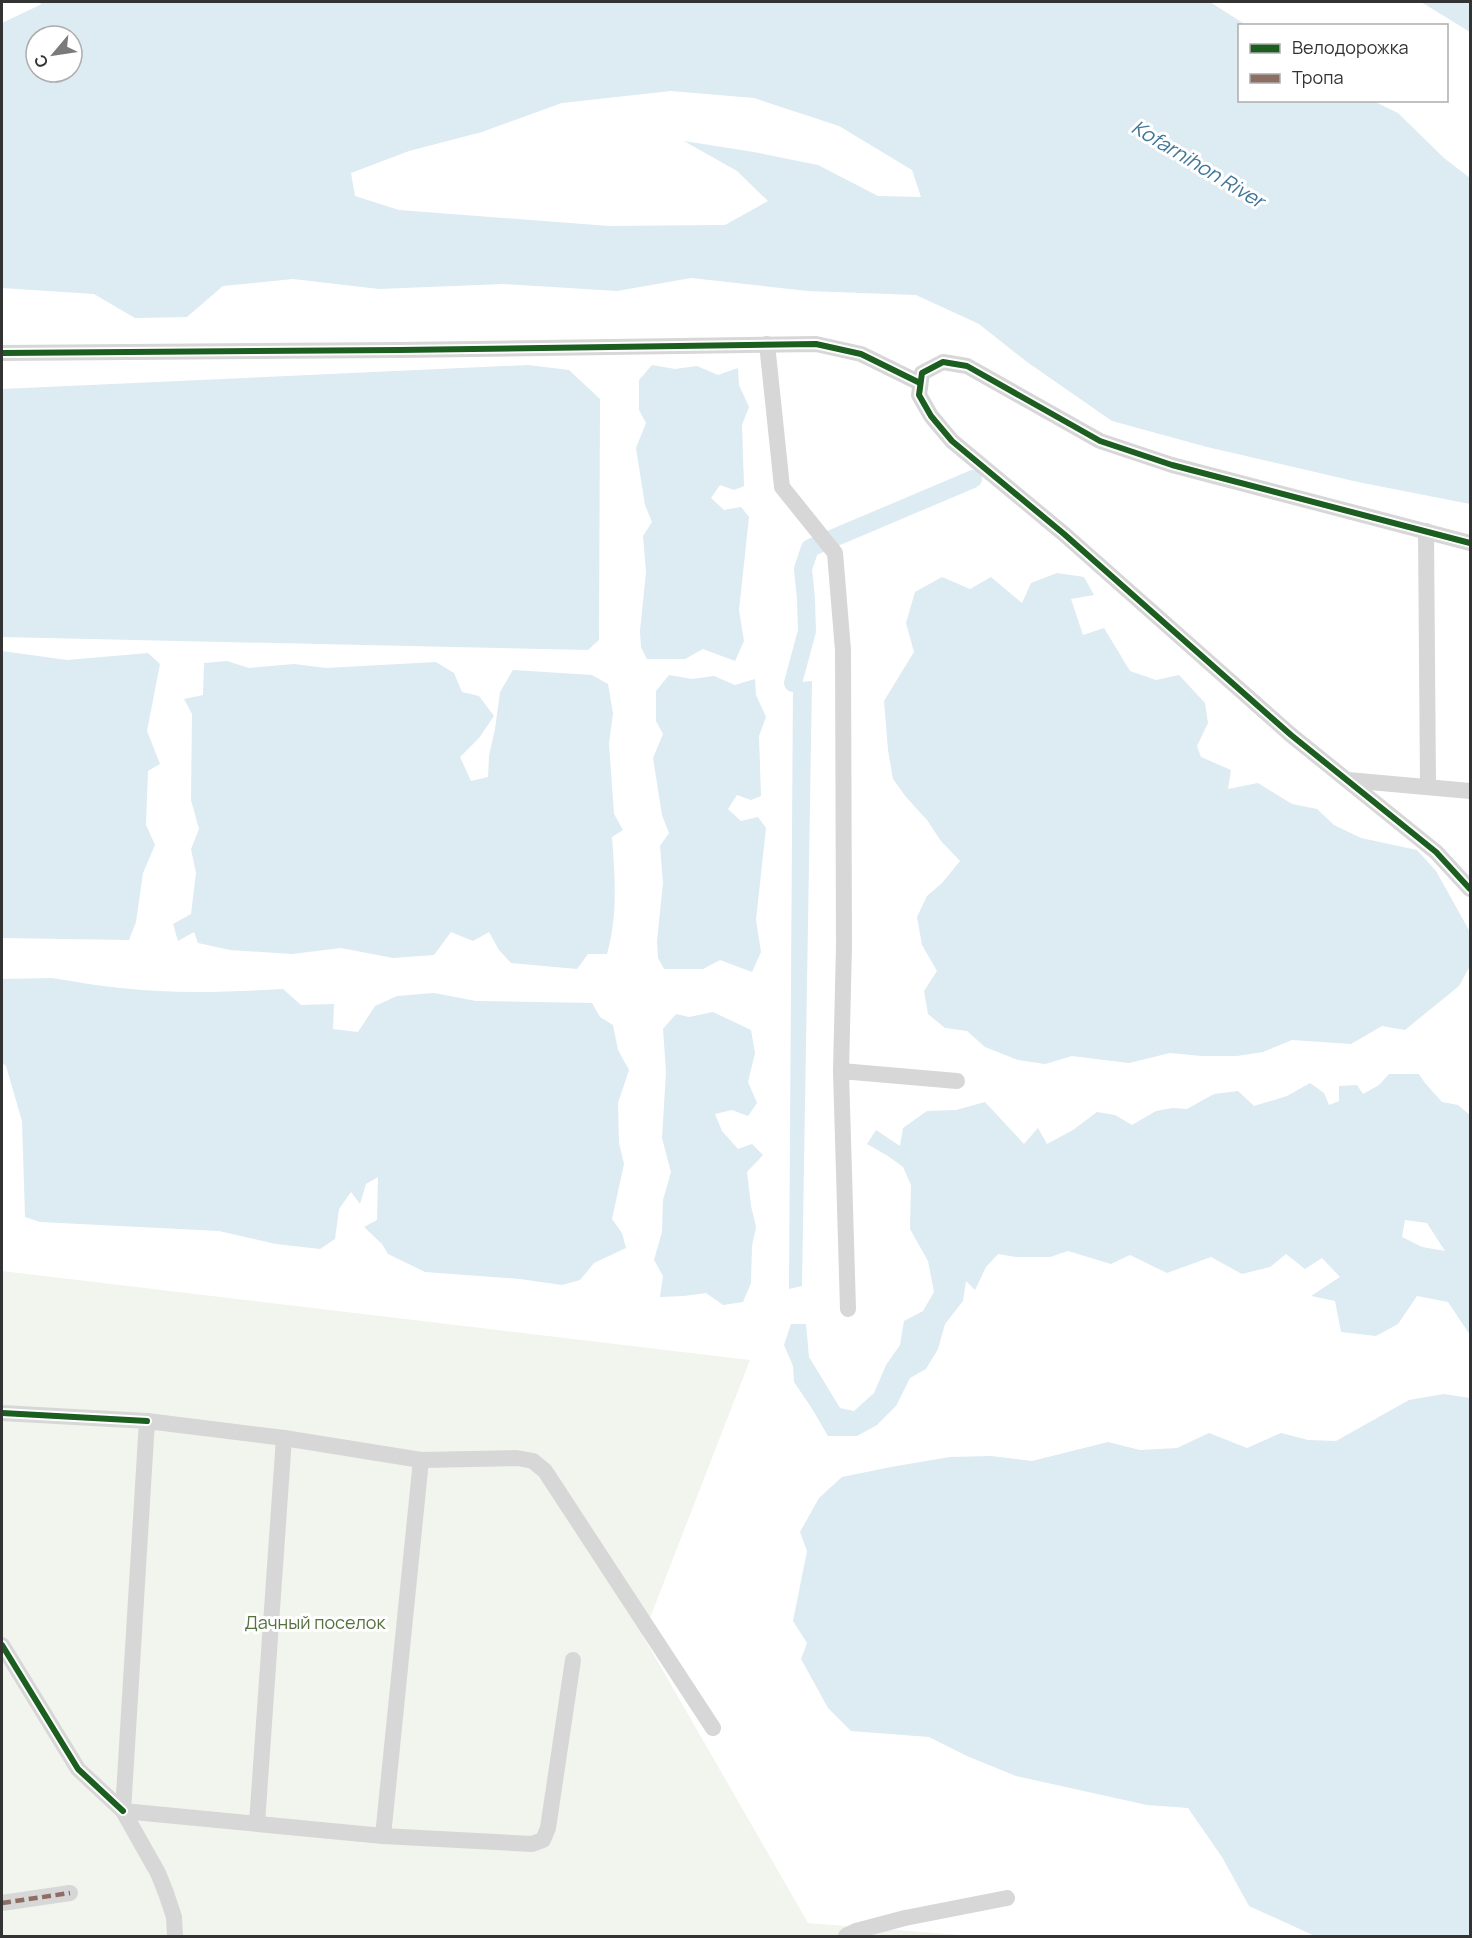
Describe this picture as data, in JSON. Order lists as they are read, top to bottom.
{
  "water": ["Kofarnihon River"],
  "parks": ["Дачный поселок"],
  "legend": ["Велодорожка", "Тропа"],
  "north": "bottom left"
}
